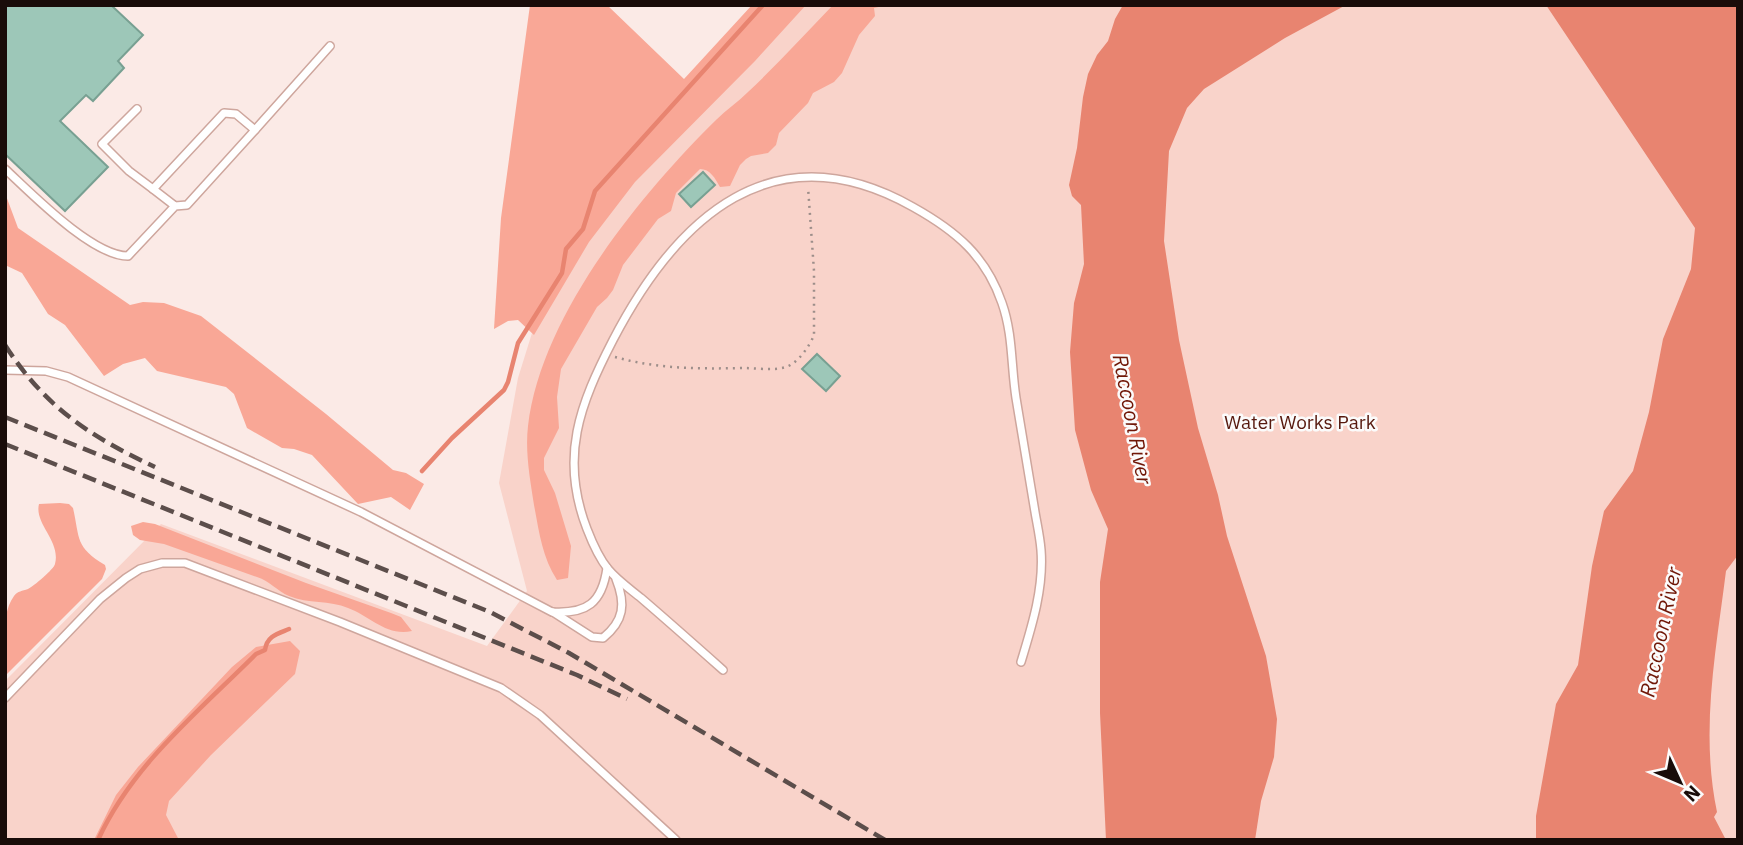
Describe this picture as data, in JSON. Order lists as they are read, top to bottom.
{
  "water": ["Raccoon River"],
  "parks": ["Water Works Park"],
  "north": "bottom right"
}
